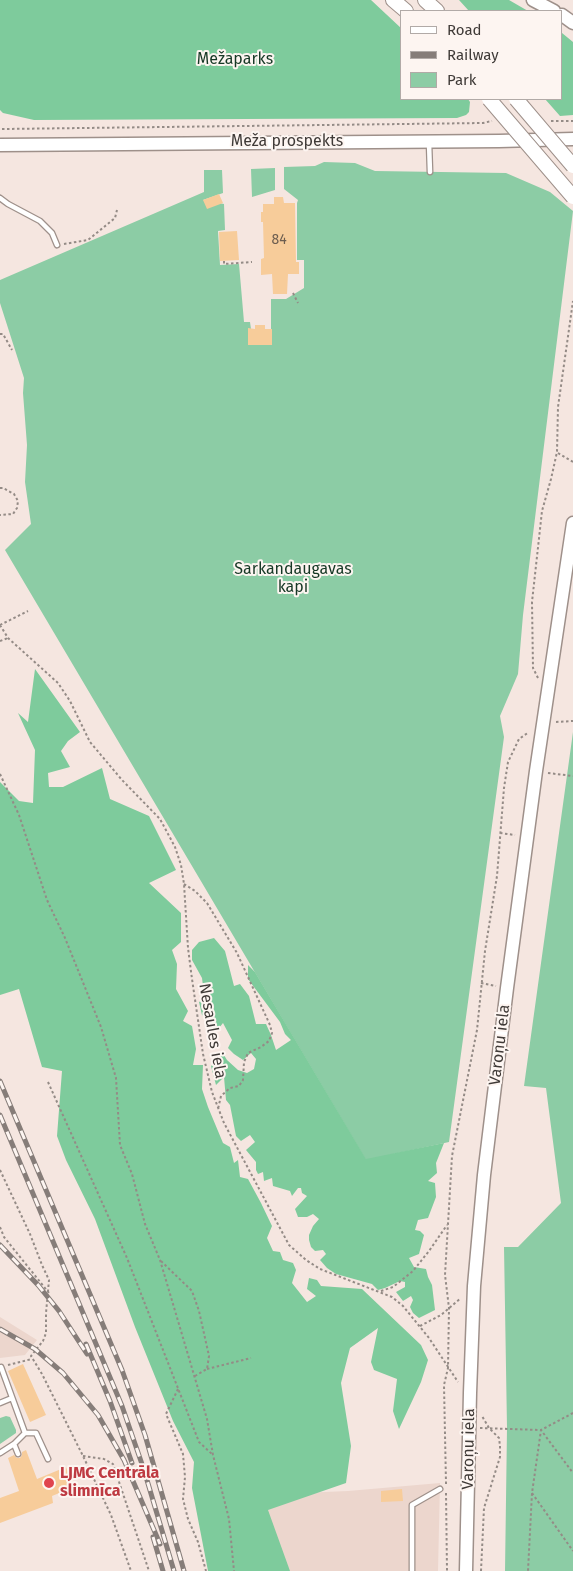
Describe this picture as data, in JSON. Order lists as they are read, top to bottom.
{
  "streets": {
    "street": ["Meža prospekts", "Varoņu iela"],
    "path": ["Nesaules iela"]
  },
  "crossings": [
    ["Nesaules iela", "Varoņu iela"]
  ],
  "parks": ["Mežaparks", "Sarkandaugavas kapi"],
  "places": ["LJMC Centrāla slimnīca"],
  "house_numbers": ["84"],
  "legend": ["Road", "Railway", "Park"]
}
